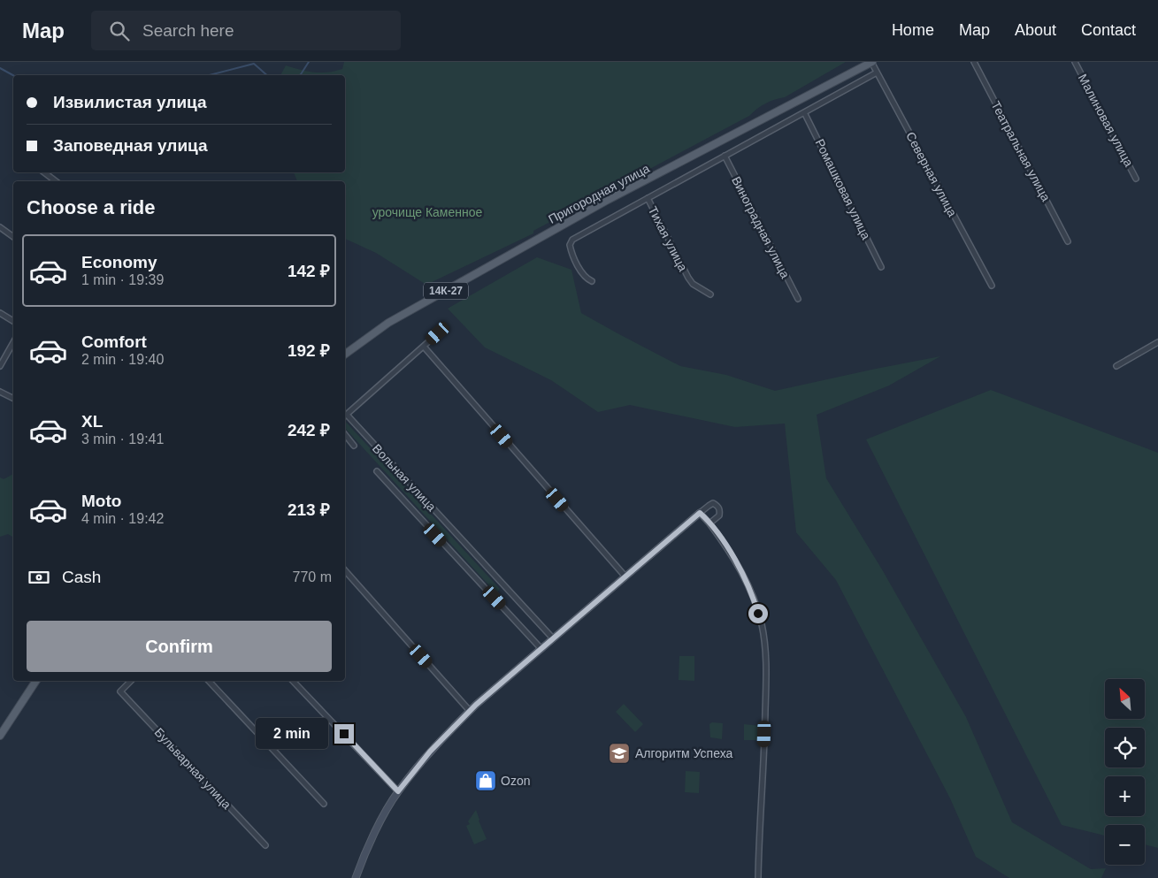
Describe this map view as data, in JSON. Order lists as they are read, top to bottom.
{
  "streets": {
    "main road": ["Пригородная улица", "14К-27"],
    "street": [
      "Малиновая улица",
      "Театральная улица",
      "Северная улица",
      "Ромашковая улица",
      "Виноградная улица",
      "Тихая улица",
      "Вольная улица",
      "Бульварная улица"
    ]
  },
  "crossings": [
    ["Северная улица", "Пригородная улица"]
  ],
  "parks": ["урочище Каменное"],
  "places": {
    "school or university": ["Алгоритм Успеха"],
    "shop": ["Ozon"]
  },
  "north": "top left",
  "page": {
    "header": "Map",
    "search": "Search here",
    "nav": [
      "Home",
      "Map",
      "About",
      "Contact"
    ],
    "banner": ["Извилистая улица", "Заповедная улица"],
    "heading": "Choose a ride",
    "list": [
      {
        "name": "Economy",
        "note": "1 min · 19:39",
        "value": "142 ₽"
      },
      {
        "name": "Comfort",
        "note": "2 min · 19:40",
        "value": "192 ₽"
      },
      {
        "name": "XL",
        "note": "3 min · 19:41",
        "value": "242 ₽"
      },
      {
        "name": "Moto",
        "note": "4 min · 19:42",
        "value": "213 ₽"
      }
    ],
    "pay": ["Cash", "770 m"],
    "buttons": "Confirm",
    "map_buttons": ["+", "−"],
    "bubble": "2 min"
  }
}
